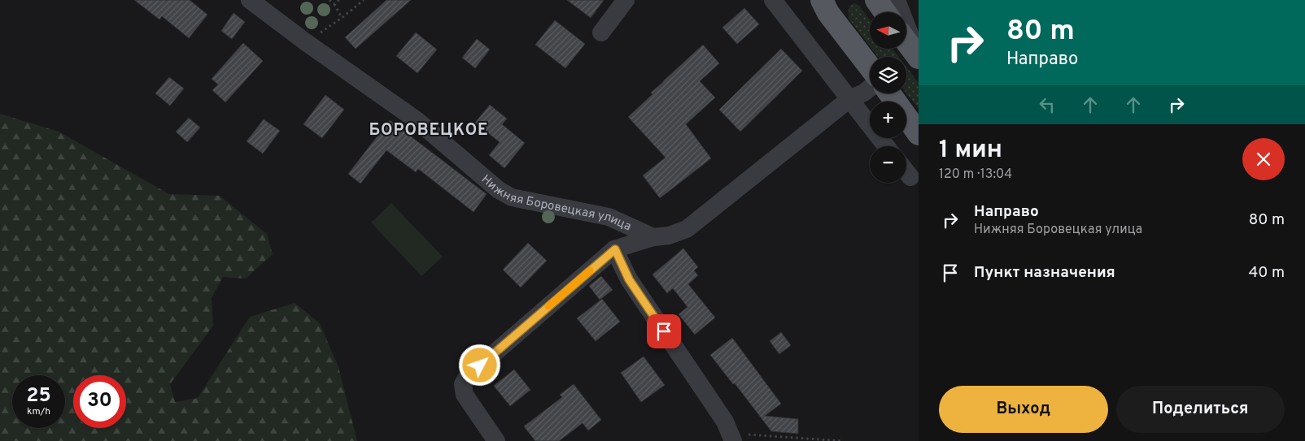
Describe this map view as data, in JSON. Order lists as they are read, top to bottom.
{
  "streets": {
    "street": ["Нижняя Боровецкая улица"]
  },
  "districts": ["БОРОВЕЦКОЕ"],
  "north": "left",
  "page": {
    "turn": ["80 m", "Направо"],
    "map_buttons": ["+", "−"],
    "heading": ["1 мин", "120 m · 13:04"],
    "list": [
      {
        "name": "Направо",
        "note": "Нижняя Боровецкая улица",
        "value": "80 m"
      },
      {
        "name": "Пункт назначения",
        "value": "40 m"
      }
    ],
    "speed": "25 km/h",
    "limit": "30",
    "buttons": ["Выход", "Поделиться"]
  }
}
